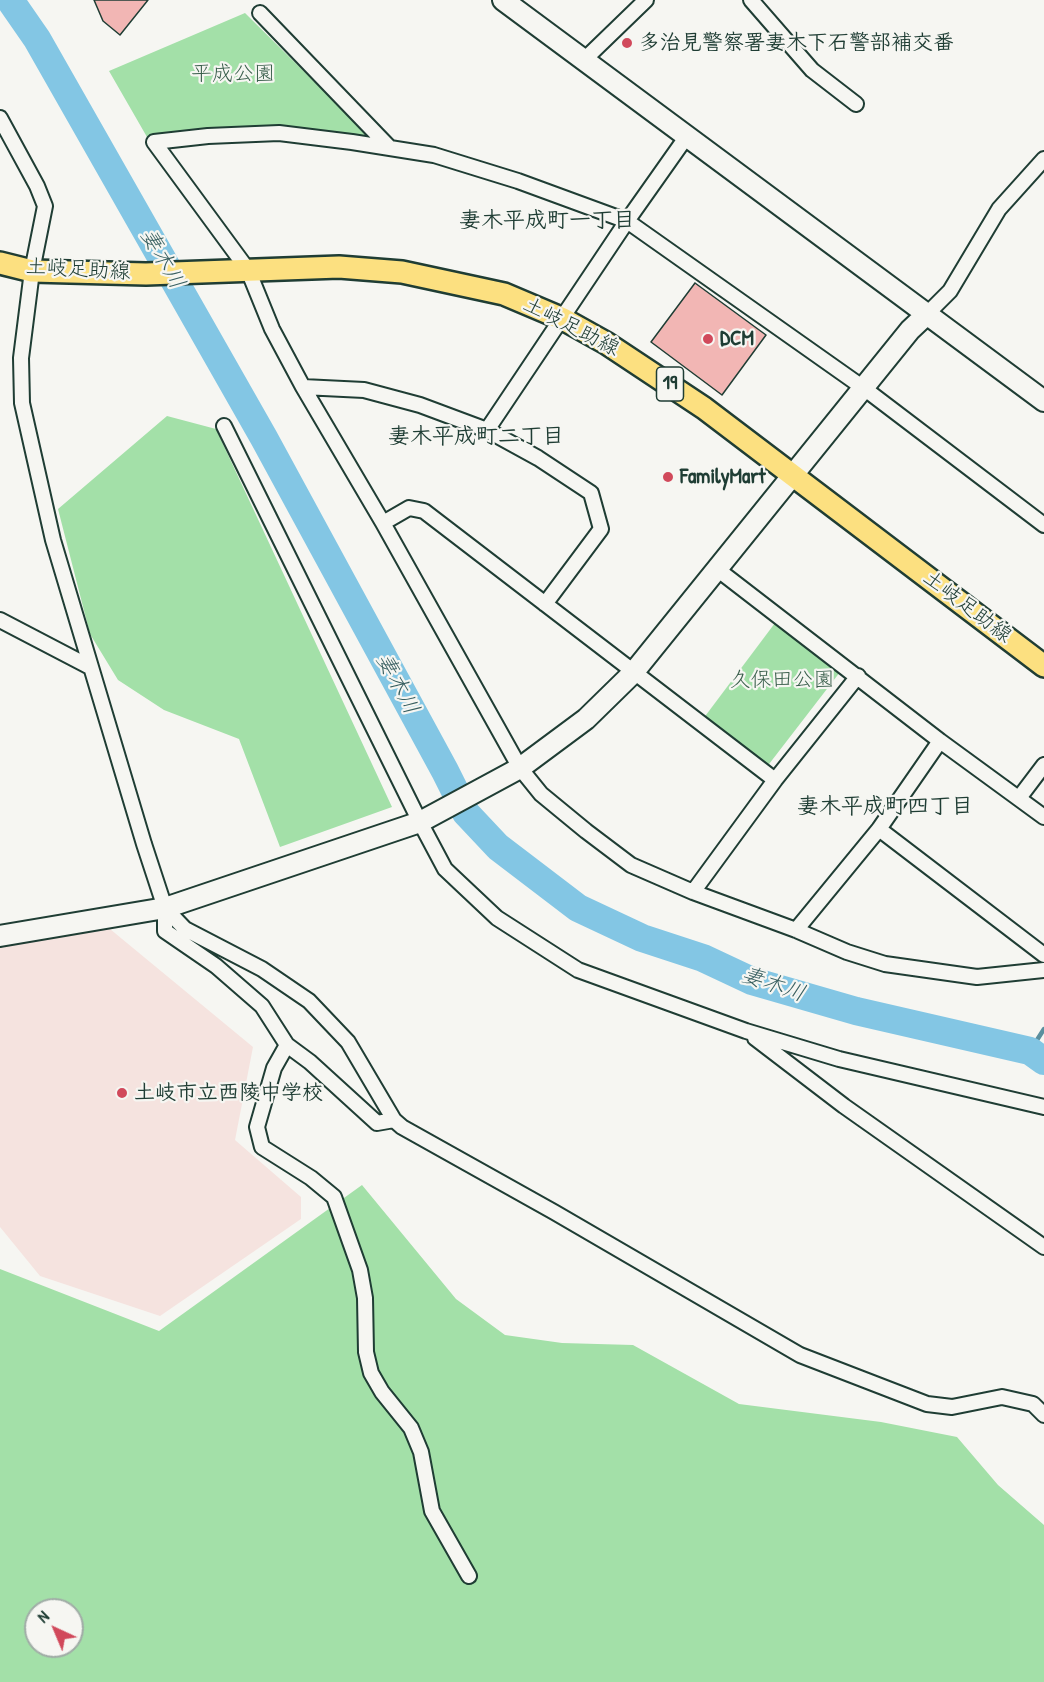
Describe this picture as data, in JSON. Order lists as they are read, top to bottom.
{
  "streets": {
    "main road": ["土岐足助線", "19"]
  },
  "districts": ["妻木平成町一丁目", "妻木平成町二丁目", "妻木平成町四丁目"],
  "water": ["妻木川"],
  "parks": ["平成公園", "久保田公園"],
  "places": [
    "多治見警察署妻木下石警部補交番",
    "DCM",
    "FamilyMart",
    "土岐市立西陵中学校"
  ],
  "north": "top left"
}
